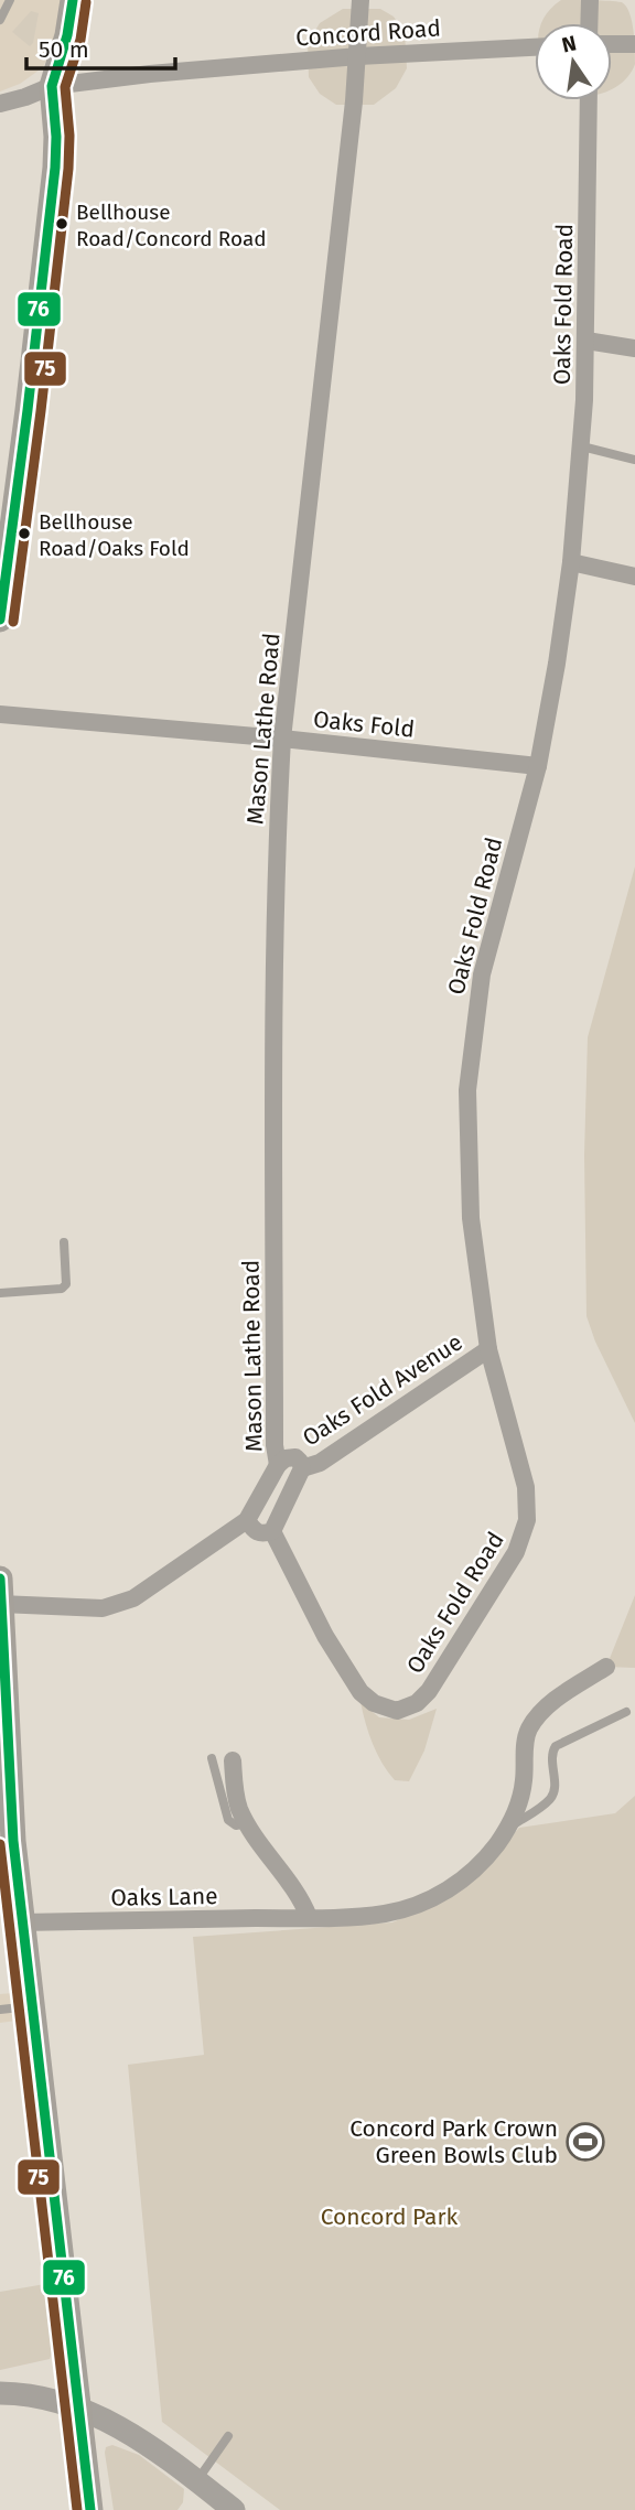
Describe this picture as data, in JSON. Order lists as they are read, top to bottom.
{
  "streets": {
    "street": [
      "Concord Road",
      "Oaks Fold Road",
      "Oaks Fold",
      "Mason Lathe Road",
      "Oaks Fold Avenue",
      "Oaks Lane"
    ]
  },
  "crossings": [
    ["Concord Road", "Mason Lathe Road"],
    ["Oaks Fold Road", "Oaks Fold"],
    ["Oaks Fold Road", "Oaks Fold Avenue"],
    ["Oaks Fold", "Mason Lathe Road"],
    ["Mason Lathe Road", "Oaks Fold Avenue"]
  ],
  "parks": ["Concord Park"],
  "places": {
    "other": ["Bellhouse Road/Concord Road", "Bellhouse Road/Oaks Fold"],
    "sports": ["Concord Park Crown Green Bowls Club"]
  },
  "lines": ["transit line 76", "transit line 75"],
  "scale_bar": "50 m",
  "north": "top"
}
